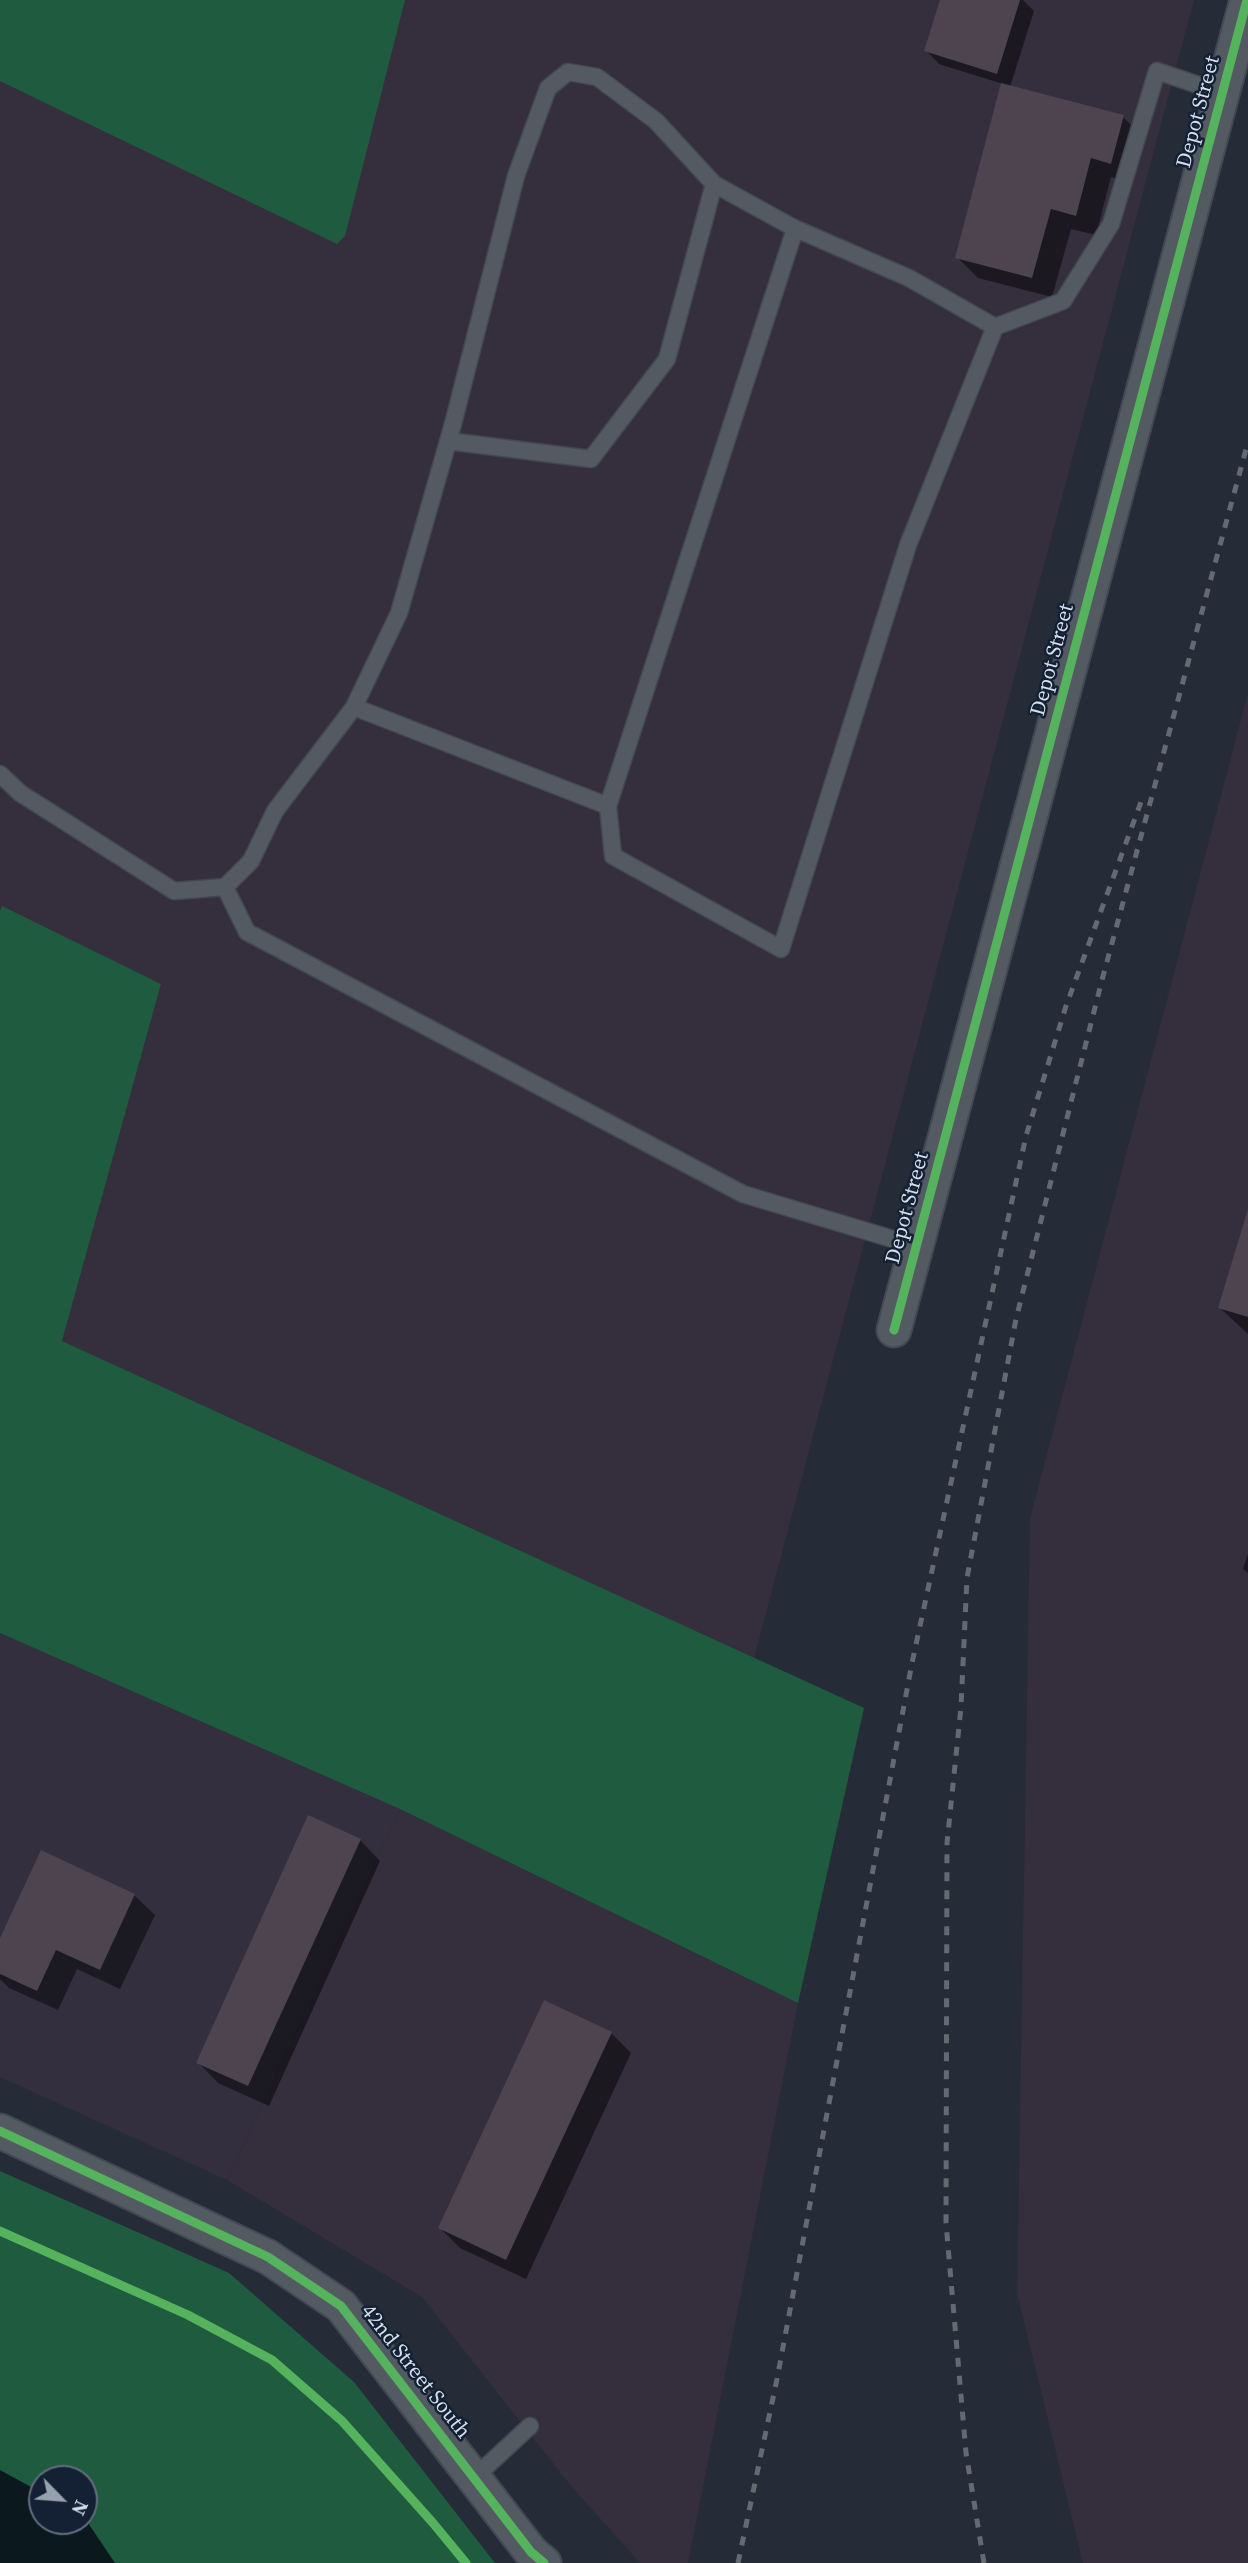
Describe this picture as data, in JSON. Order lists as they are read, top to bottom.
{
  "streets": {
    "street": ["Depot Street", "42nd Street South"]
  },
  "north": "bottom right"
}
